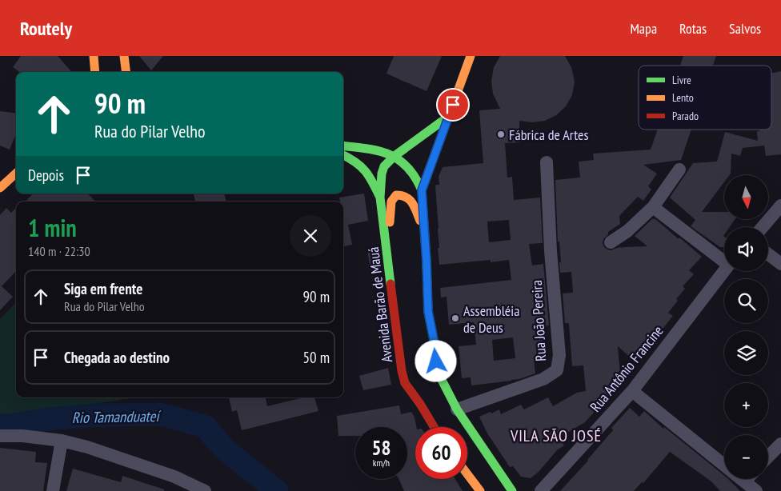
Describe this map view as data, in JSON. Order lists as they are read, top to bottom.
{
  "streets": {
    "main road": ["Avenida Barão de Mauá"],
    "street": ["Rua João Pereira", "Rua Antônio Francine"]
  },
  "districts": ["VILA SÃO JOSÉ"],
  "water": ["Rio Tamanduateí"],
  "places": ["Fábrica de Artes", "Assembléia de Deus"],
  "legend": ["Livre", "Lento", "Parado"],
  "north": "bottom",
  "page": {
    "header": "Routely",
    "nav": ["Mapa", "Rotas", "Salvos"],
    "turn": ["90 m", "Rua do Pilar Velho"],
    "then": "Depois",
    "map_buttons": ["+", "−"],
    "heading": ["1 min", "140 m · 22:30"],
    "list": [
      {
        "name": "Siga em frente",
        "note": "Rua do Pilar Velho",
        "value": "90 m"
      },
      {
        "name": "Chegada ao destino",
        "value": "50 m"
      }
    ],
    "speed": "58 km/h",
    "limit": "60"
  }
}
